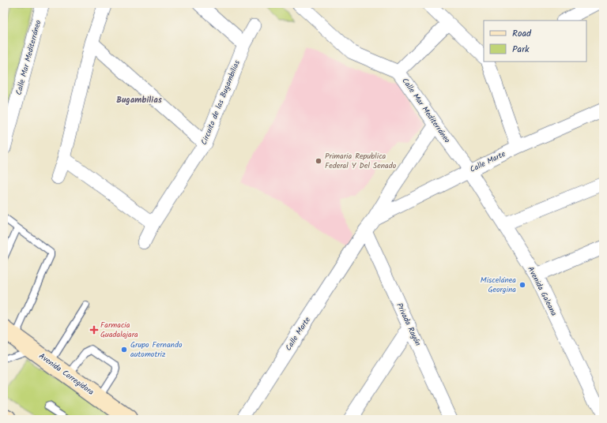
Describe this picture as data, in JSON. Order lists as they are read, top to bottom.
{
  "streets": {
    "main road": ["Avenida Corregidora"],
    "street": [
      "Calle Mar Mediterráneo",
      "Circuito de las Bugambilias",
      "Calle Marte",
      "Avenida Galeana",
      "Privada Rayón"
    ]
  },
  "crossings": [
    ["Calle Mar Mediterráneo", "Calle Marte"],
    ["Calle Mar Mediterráneo", "Avenida Galeana"],
    ["Calle Marte", "Avenida Galeana"],
    ["Calle Marte", "Privada Rayón"]
  ],
  "districts": ["Bugambilias"],
  "places": {
    "other": ["Primaria Republica Federal Y Del Senado", "Miscelánea Georgina", "Grupo Fernando automotriz"],
    "health": ["Farmacia Guadalajara"]
  },
  "legend": ["Road", "Park"]
}
